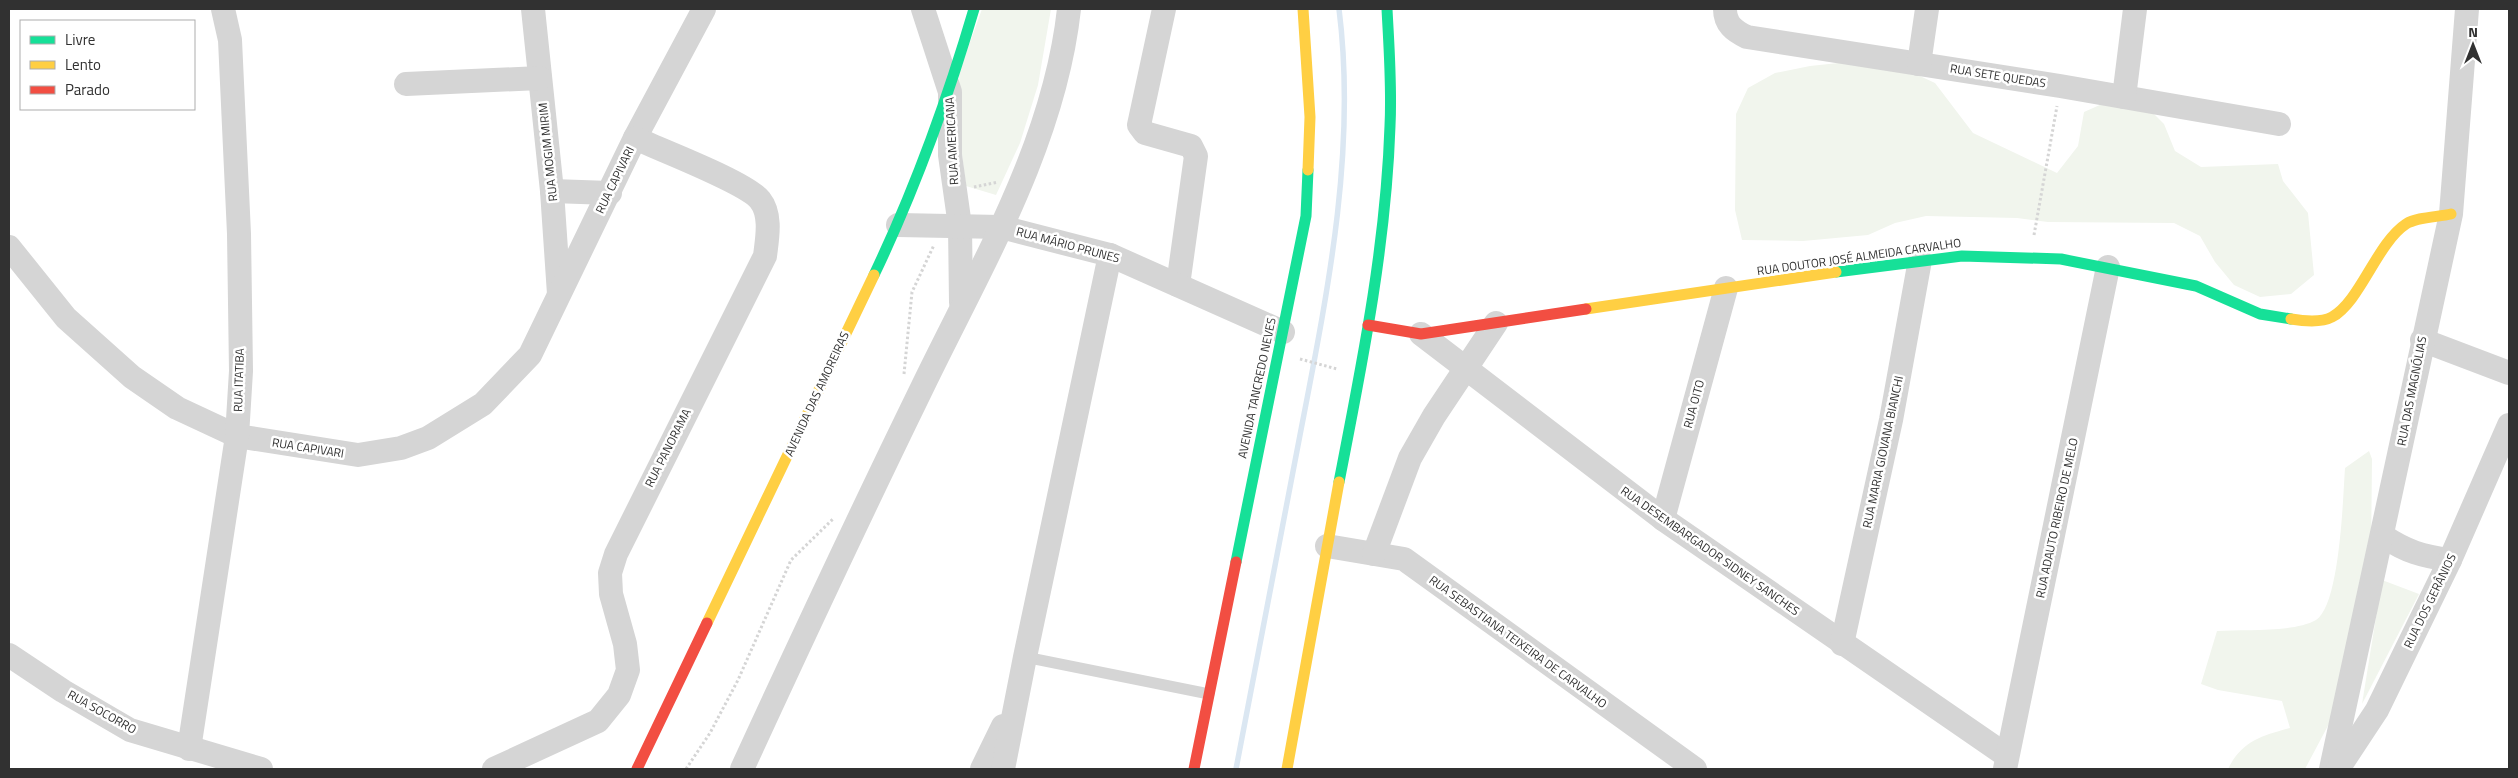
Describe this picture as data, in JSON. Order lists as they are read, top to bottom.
{
  "streets": {
    "main road": ["RUA DOUTOR JOSÉ ALMEIDA CARVALHO", "AVENIDA TANCREDO NEVES", "AVENIDA DAS AMOREIRAS"],
    "street": [
      "RUA SETE QUEDAS",
      "RUA AMERICANA",
      "RUA MOGIM MIRIM",
      "RUA CAPIVARI",
      "RUA MÁRIO PRUNES",
      "RUA ITATIBA",
      "RUA DAS MAGNÓLIAS",
      "RUA OITO",
      "RUA PANORAMA",
      "RUA MARIA GIOVANA BIANCHI",
      "RUA ADAUTO RIBEIRO DE MELO",
      "RUA DESEMBARGADOR SIDNEY SANCHES",
      "RUA DOS GERÂNIOS",
      "RUA SEBASTIANA TEIXEIRA DE CARVALHO",
      "RUA SOCORRO"
    ]
  },
  "crossings": [
    ["RUA AMERICANA", "RUA MÁRIO PRUNES"],
    ["RUA AMERICANA", "AVENIDA DAS AMOREIRAS"],
    ["RUA MOGIM MIRIM", "RUA CAPIVARI"],
    ["RUA CAPIVARI", "RUA ITATIBA"],
    ["RUA CAPIVARI", "RUA PANORAMA"],
    ["RUA MÁRIO PRUNES", "AVENIDA TANCREDO NEVES"],
    ["RUA MÁRIO PRUNES", "AVENIDA DAS AMOREIRAS"],
    ["RUA DOUTOR JOSÉ ALMEIDA CARVALHO", "RUA DAS MAGNÓLIAS"],
    ["RUA DOUTOR JOSÉ ALMEIDA CARVALHO", "RUA OITO"],
    ["RUA DOUTOR JOSÉ ALMEIDA CARVALHO", "RUA MARIA GIOVANA BIANCHI"],
    ["RUA DOUTOR JOSÉ ALMEIDA CARVALHO", "RUA ADAUTO RIBEIRO DE MELO"],
    ["RUA DOUTOR JOSÉ ALMEIDA CARVALHO", "RUA DESEMBARGADOR SIDNEY SANCHES"],
    ["RUA ITATIBA", "RUA SOCORRO"],
    ["RUA OITO", "RUA DESEMBARGADOR SIDNEY SANCHES"],
    ["RUA MARIA GIOVANA BIANCHI", "RUA DESEMBARGADOR SIDNEY SANCHES"],
    ["RUA ADAUTO RIBEIRO DE MELO", "RUA DESEMBARGADOR SIDNEY SANCHES"]
  ],
  "legend": ["Livre", "Lento", "Parado"],
  "north": "top"
}
